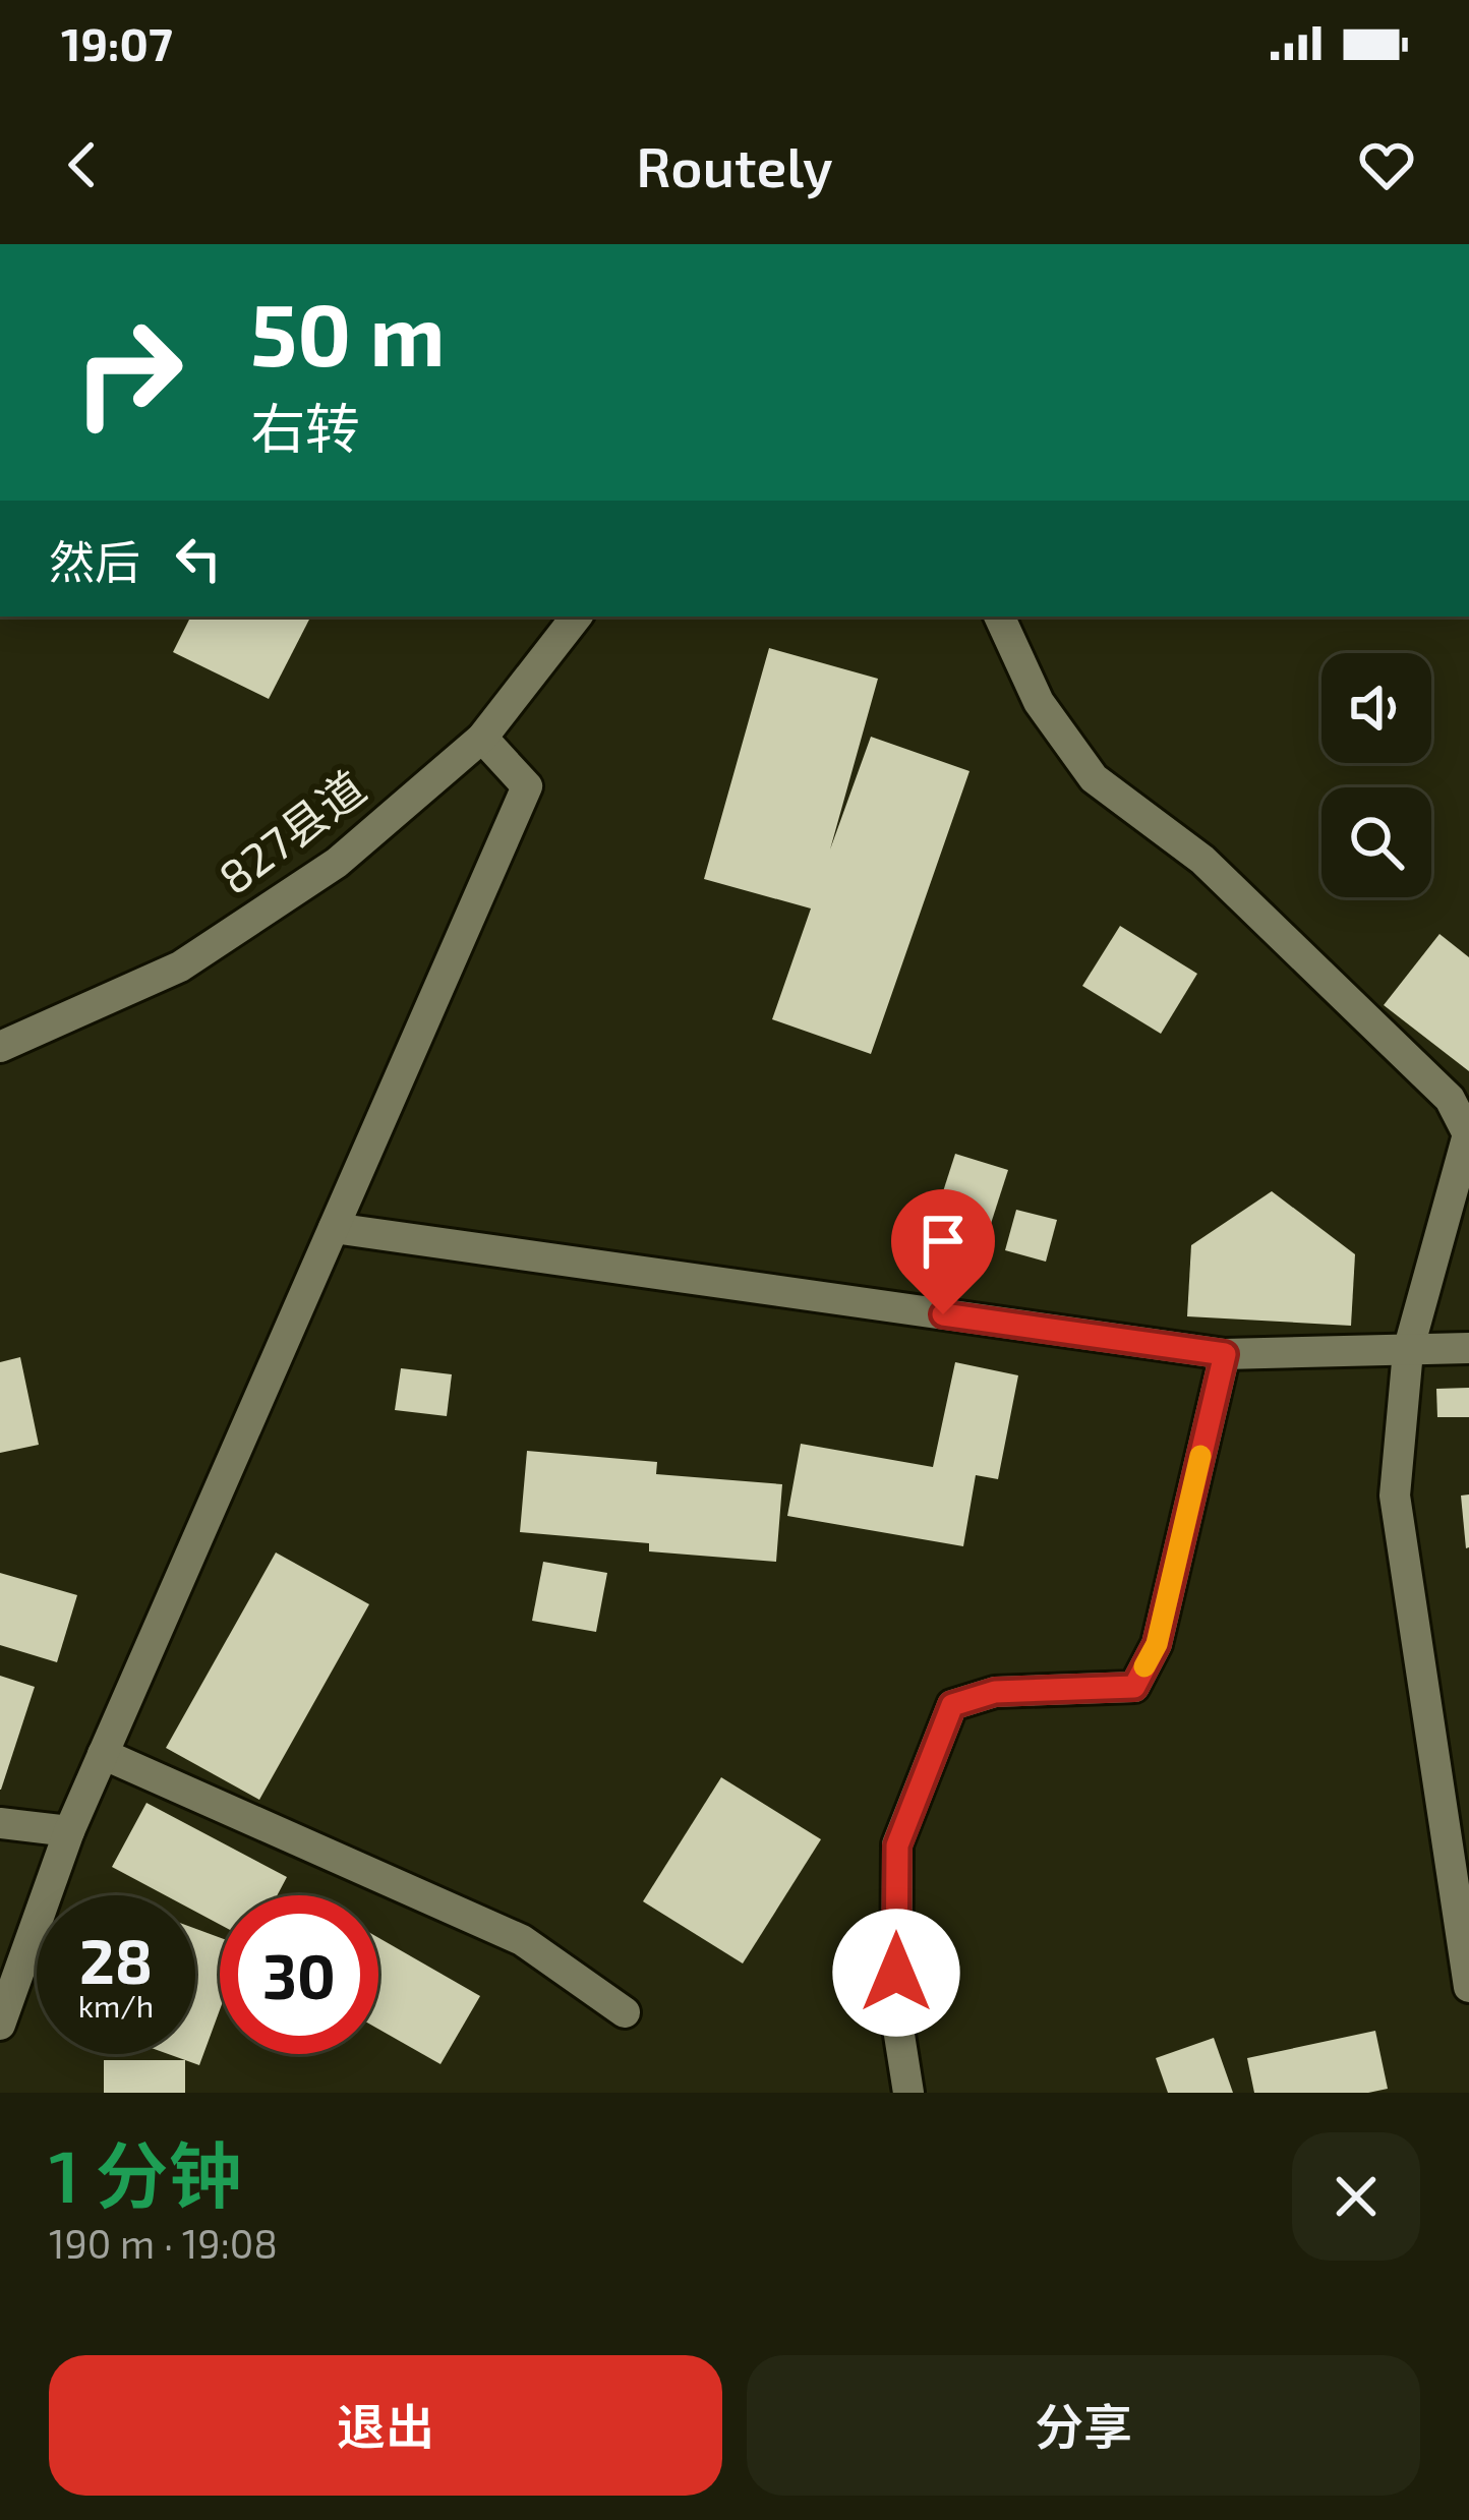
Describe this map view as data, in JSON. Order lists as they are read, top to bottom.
{
  "streets": {
    "street": ["827县道"]
  },
  "page": {
    "status": "19:07",
    "header": "Routely",
    "turn": ["50 m", "右转"],
    "then": "然后",
    "speed": "28 km/h",
    "limit": "30",
    "heading": ["1 分钟", "190 m · 19:08"],
    "buttons": ["退出", "分享"]
  }
}
